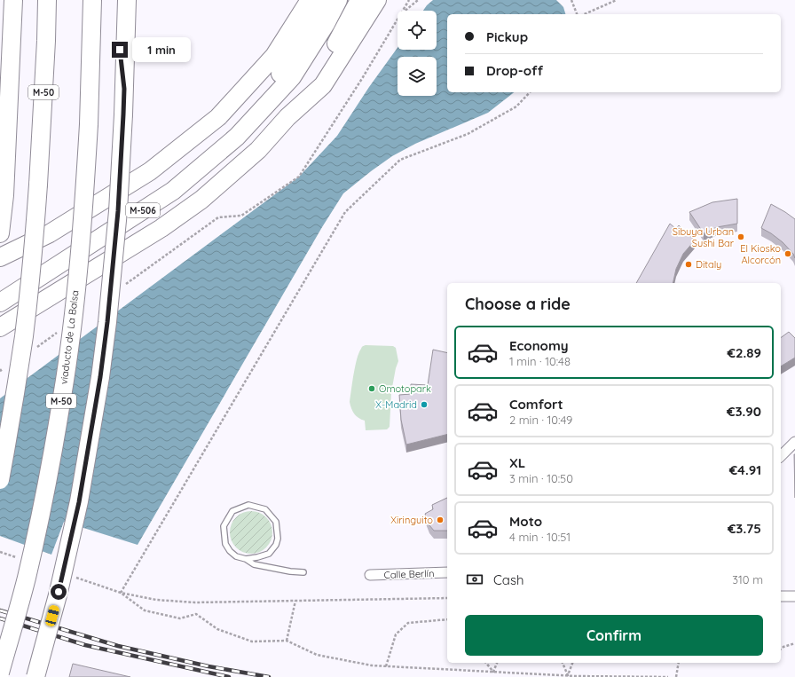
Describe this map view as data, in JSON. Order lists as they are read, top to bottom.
{
  "streets": {
    "highway": ["M-50", "M-506", "viaducto de La Balsa"],
    "street": ["Calle Berlín"]
  },
  "places": [
    "Sibuya Urban Sushi Bar",
    "El Kiosko Alcorcón",
    "Ditaly",
    "Omotopark",
    "X-Madrid",
    "Xiringuito"
  ],
  "page": {
    "banner": ["Pickup", "Drop-off"],
    "bubble": "1 min",
    "heading": "Choose a ride",
    "list": [
      {
        "name": "Economy",
        "note": "1 min · 10:48",
        "value": "€2.89"
      },
      {
        "name": "Comfort",
        "note": "2 min · 10:49",
        "value": "€3.90"
      },
      {
        "name": "XL",
        "note": "3 min · 10:50",
        "value": "€4.91"
      },
      {
        "name": "Moto",
        "note": "4 min · 10:51",
        "value": "€3.75"
      }
    ],
    "pay": ["Cash", "310 m"],
    "buttons": "Confirm"
  }
}
